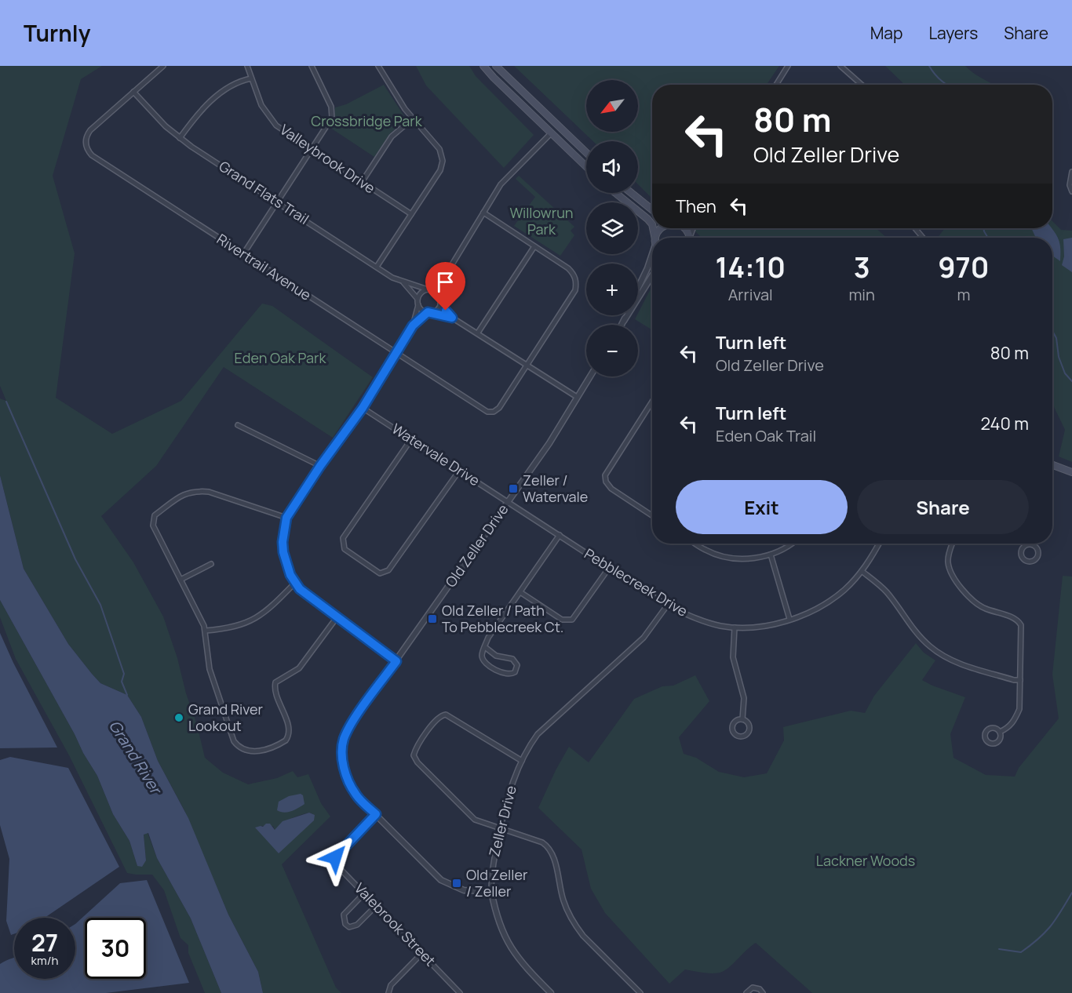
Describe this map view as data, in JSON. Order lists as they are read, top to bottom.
{
  "streets": {
    "street": [
      "Valleybrook Drive",
      "Grand Flats Trail",
      "Rivertrail Avenue",
      "Watervale Drive",
      "Old Zeller Drive",
      "Pebblecreek Drive",
      "Zeller Drive",
      "Valebrook Street"
    ]
  },
  "crossings": [
    ["Grand Flats Trail", "Rivertrail Avenue"],
    ["Watervale Drive", "Old Zeller Drive"],
    ["Watervale Drive", "Pebblecreek Drive"],
    ["Old Zeller Drive", "Pebblecreek Drive"],
    ["Old Zeller Drive", "Zeller Drive"],
    ["Old Zeller Drive", "Valebrook Street"],
    ["Pebblecreek Drive", "Zeller Drive"]
  ],
  "water": ["Grand River"],
  "parks": [
    "Crossbridge Park",
    "Willowrun Park",
    "Eden Oak Park",
    "Lackner Woods"
  ],
  "places": {
    "transit": ["Zeller / Watervale", "Old Zeller / Path To Pebblecreek Ct.", "Old Zeller / Zeller"],
    "other": ["Grand River Lookout"]
  },
  "north": "bottom left",
  "page": {
    "header": "Turnly",
    "nav": ["Map", "Layers", "Share"],
    "map_buttons": ["+", "−"],
    "turn": ["80 m", "Old Zeller Drive"],
    "then": "Then",
    "eta": [
      "14:10",
      "Arrival",
      "3",
      "min",
      "970",
      "m"
    ],
    "list": [
      {
        "name": "Turn left",
        "note": "Old Zeller Drive",
        "value": "80 m"
      },
      {
        "name": "Turn left",
        "note": "Eden Oak Trail",
        "value": "240 m"
      }
    ],
    "buttons": ["Exit", "Share"],
    "speed": "27 km/h",
    "limit": "30"
  }
}
